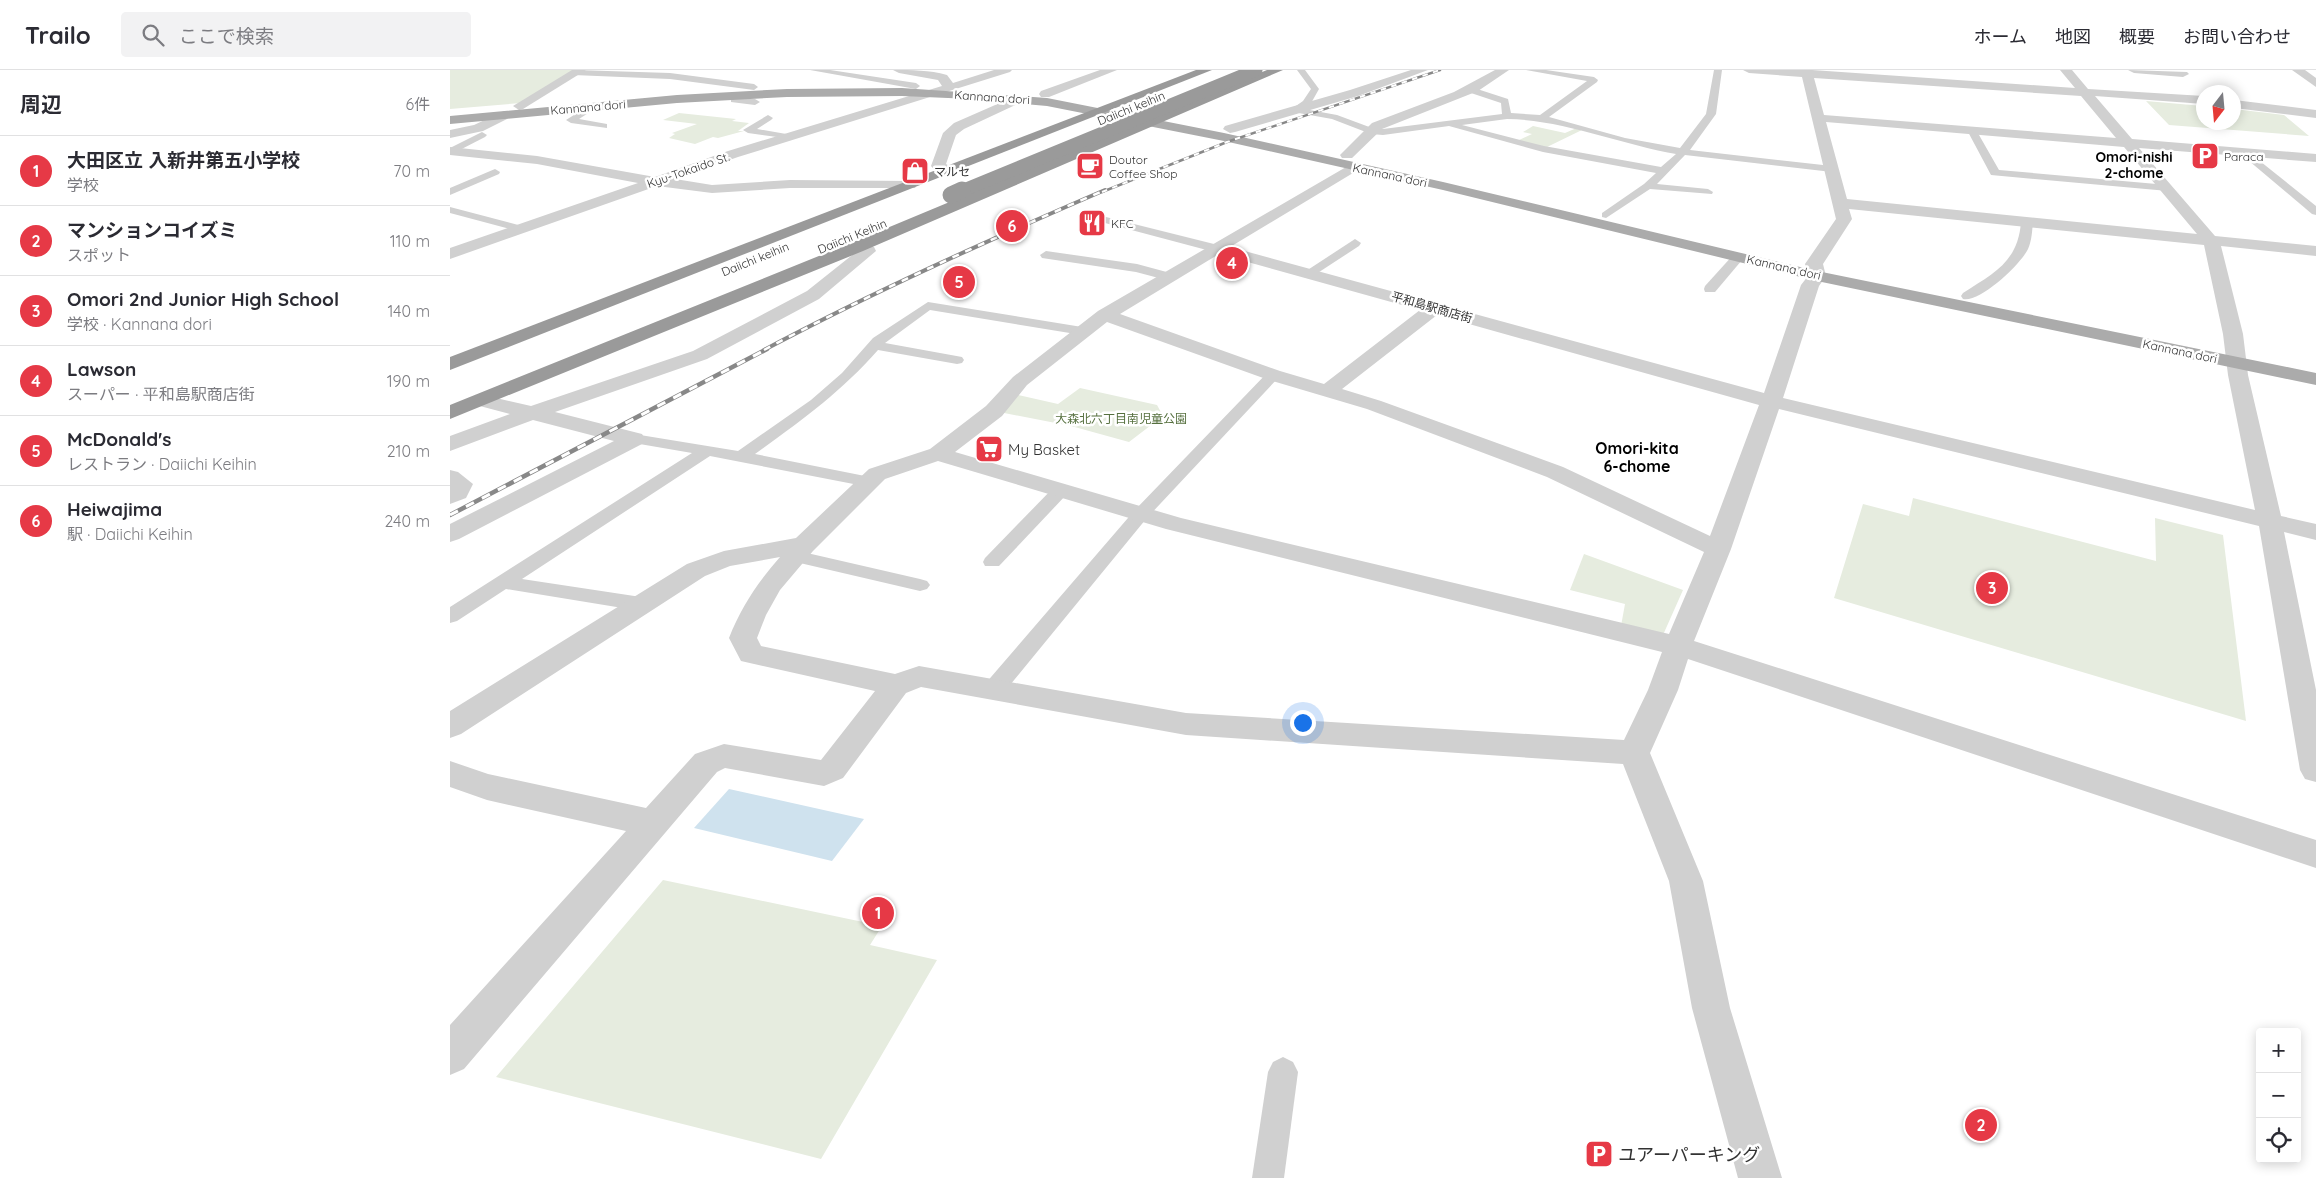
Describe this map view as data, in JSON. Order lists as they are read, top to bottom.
{
  "streets": {
    "highway": ["Daiichi keihin", "Daiichi Keihin"],
    "main road": ["Kannana dori"],
    "street": ["Kyu-Tokaido St.", "平和島駅商店街"]
  },
  "crossings": [
    ["Kannana dori", "Kyu-Tokaido St."]
  ],
  "districts": ["Omori-nishi 2-chome", "Omori-kita 6-chome"],
  "parks": ["大森北六丁目南児童公園"],
  "places": {
    "parking": ["Paraca", "ユアーパーキング"],
    "cafe": ["Doutor Coffee Shop"],
    "shop": ["マルセ"],
    "restaurant": ["KFC"],
    "supermarket": ["My Basket"]
  },
  "north": "bottom",
  "page": {
    "header": "Trailo",
    "search": "ここで検索",
    "nav": [
      "ホーム",
      "地図",
      "概要",
      "お問い合わせ"
    ],
    "heading": ["周辺", "6件"],
    "list": [
      {
        "mark": "1",
        "name": "大田区立 入新井第五小学校",
        "note": "学校",
        "value": "70 m"
      },
      {
        "mark": "2",
        "name": "マンションコイズミ",
        "note": "スポット",
        "value": "110 m"
      },
      {
        "mark": "3",
        "name": "Omori 2nd Junior High School",
        "note": "学校 · Kannana dori",
        "value": "140 m"
      },
      {
        "mark": "4",
        "name": "Lawson",
        "note": "スーパー · 平和島駅商店街",
        "value": "190 m"
      },
      {
        "mark": "5",
        "name": "McDonald's",
        "note": "レストラン · Daiichi Keihin",
        "value": "210 m"
      },
      {
        "mark": "6",
        "name": "Heiwajima",
        "note": "駅 · Daiichi Keihin",
        "value": "240 m"
      }
    ],
    "pins": [
      "6",
      "4",
      "5",
      "3",
      "1",
      "2"
    ],
    "map_buttons": ["+", "−"]
  }
}
